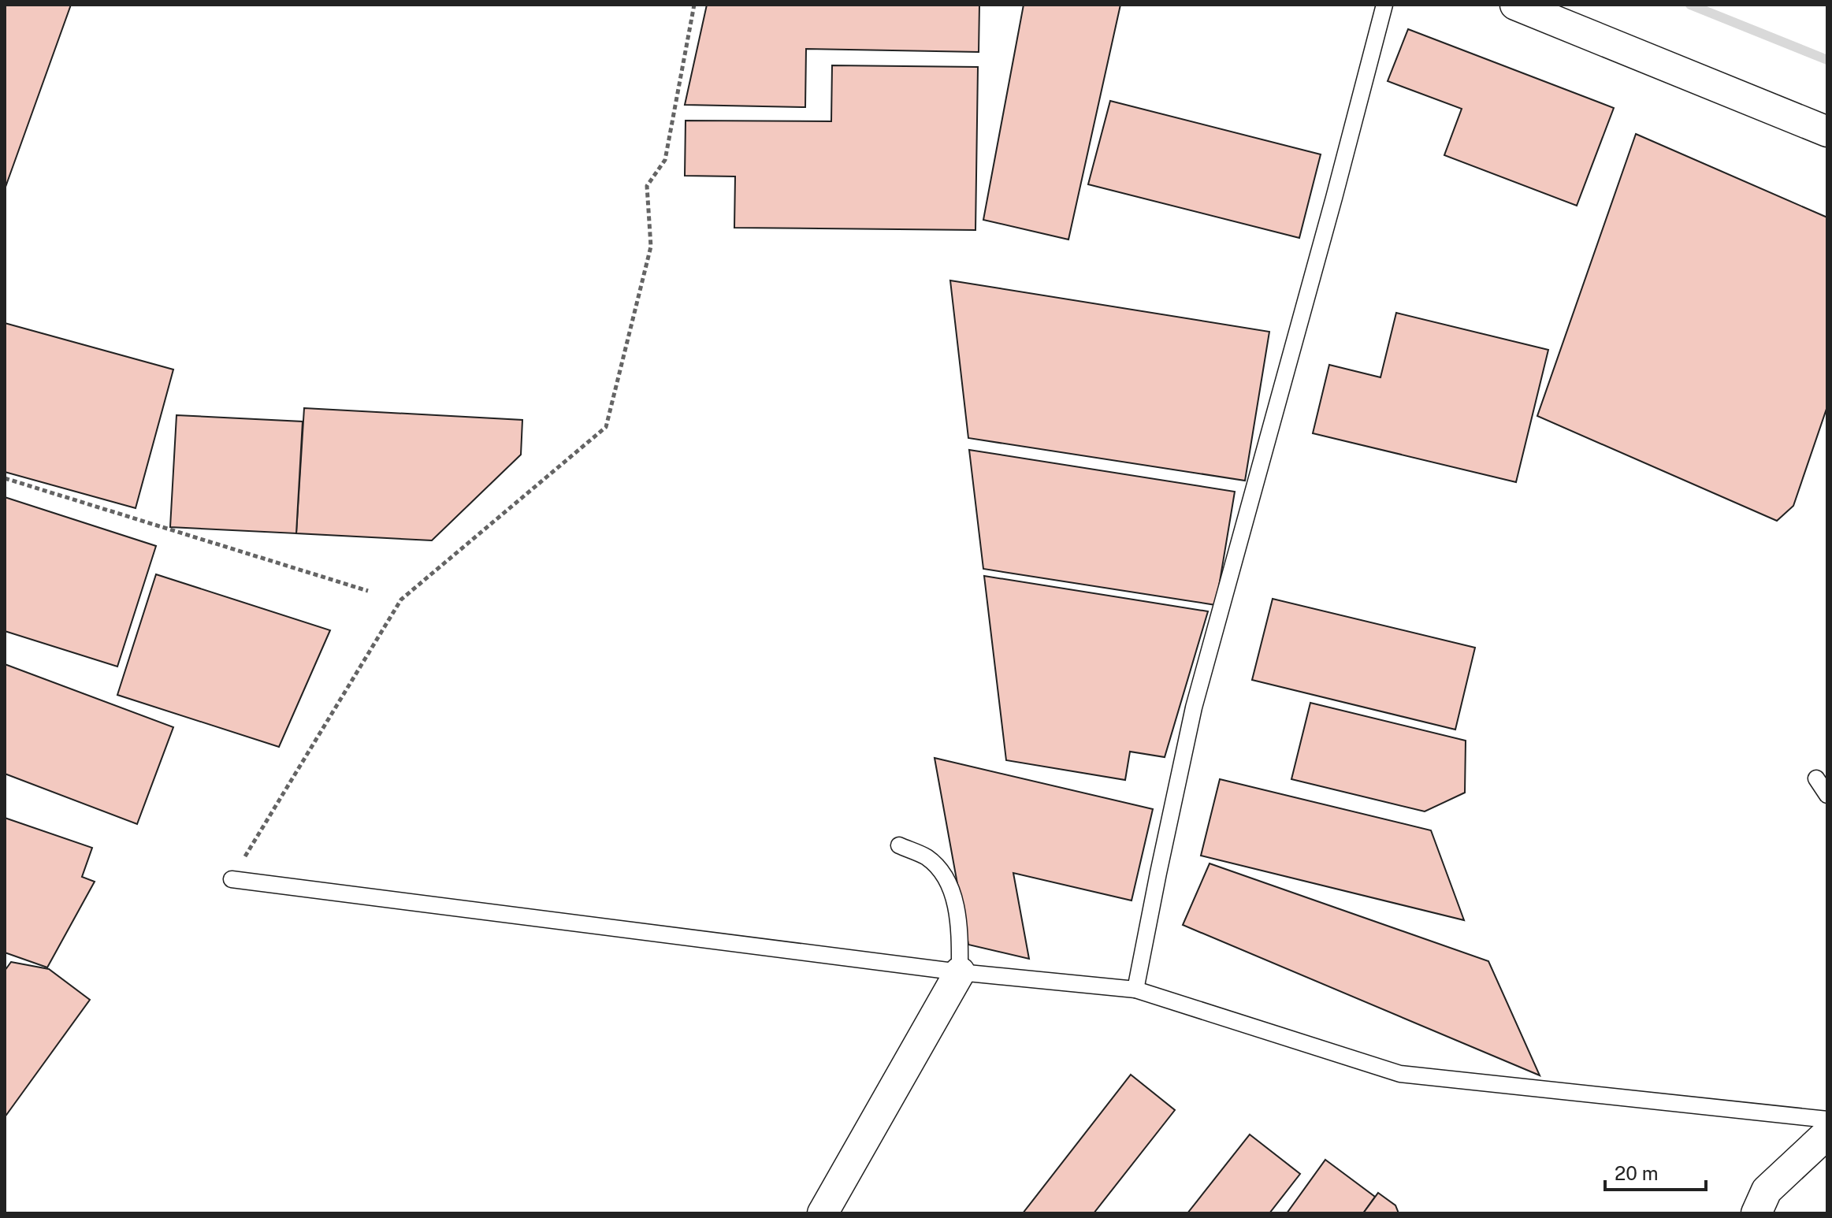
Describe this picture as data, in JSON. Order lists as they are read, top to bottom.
{
  "scale_bar": "20 m"
}
